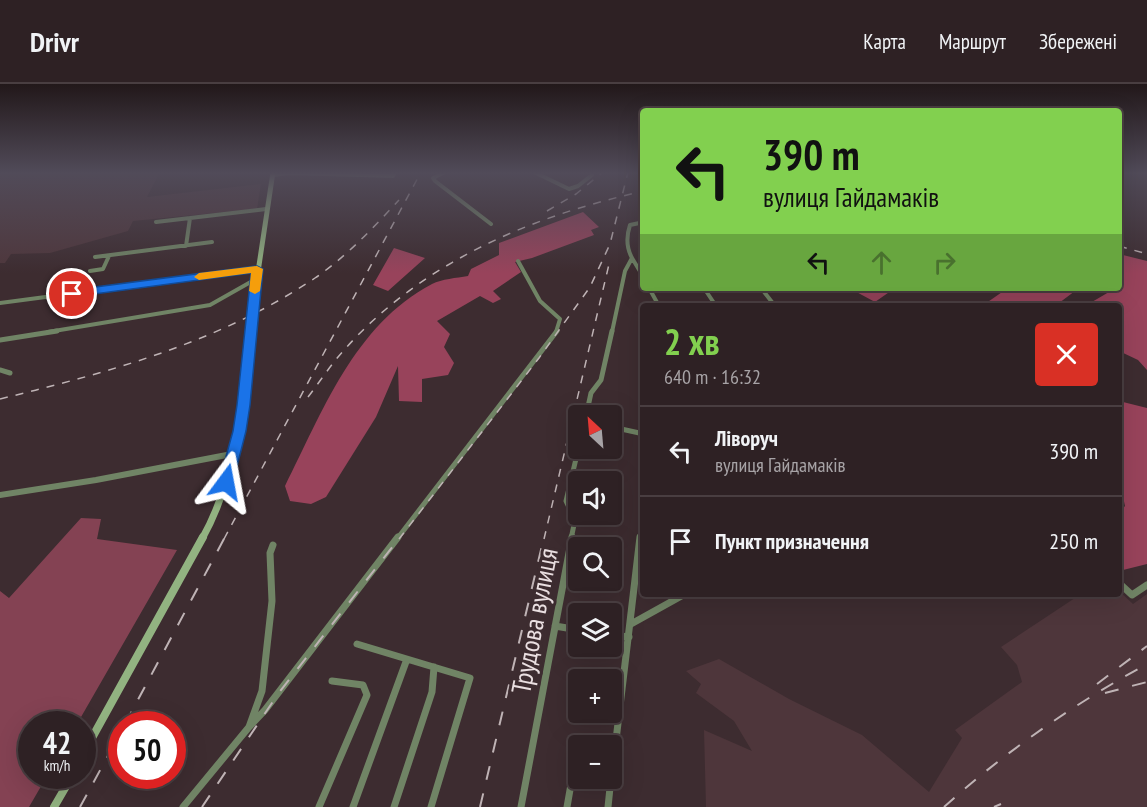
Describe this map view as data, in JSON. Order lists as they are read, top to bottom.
{
  "streets": {
    "street": ["Трудова вулиця"]
  },
  "north": "top left",
  "page": {
    "header": "Drivr",
    "nav": ["Карта", "Маршрут", "Збережені"],
    "turn": ["390 m", "вулиця Гайдамаків"],
    "heading": ["2 хв", "640 m · 16:32"],
    "map_buttons": ["+", "−"],
    "list": [
      {
        "name": "Ліворуч",
        "note": "вулиця Гайдамаків",
        "value": "390 m"
      },
      {
        "name": "Пункт призначення",
        "value": "250 m"
      }
    ],
    "speed": "42 km/h",
    "limit": "50"
  }
}
